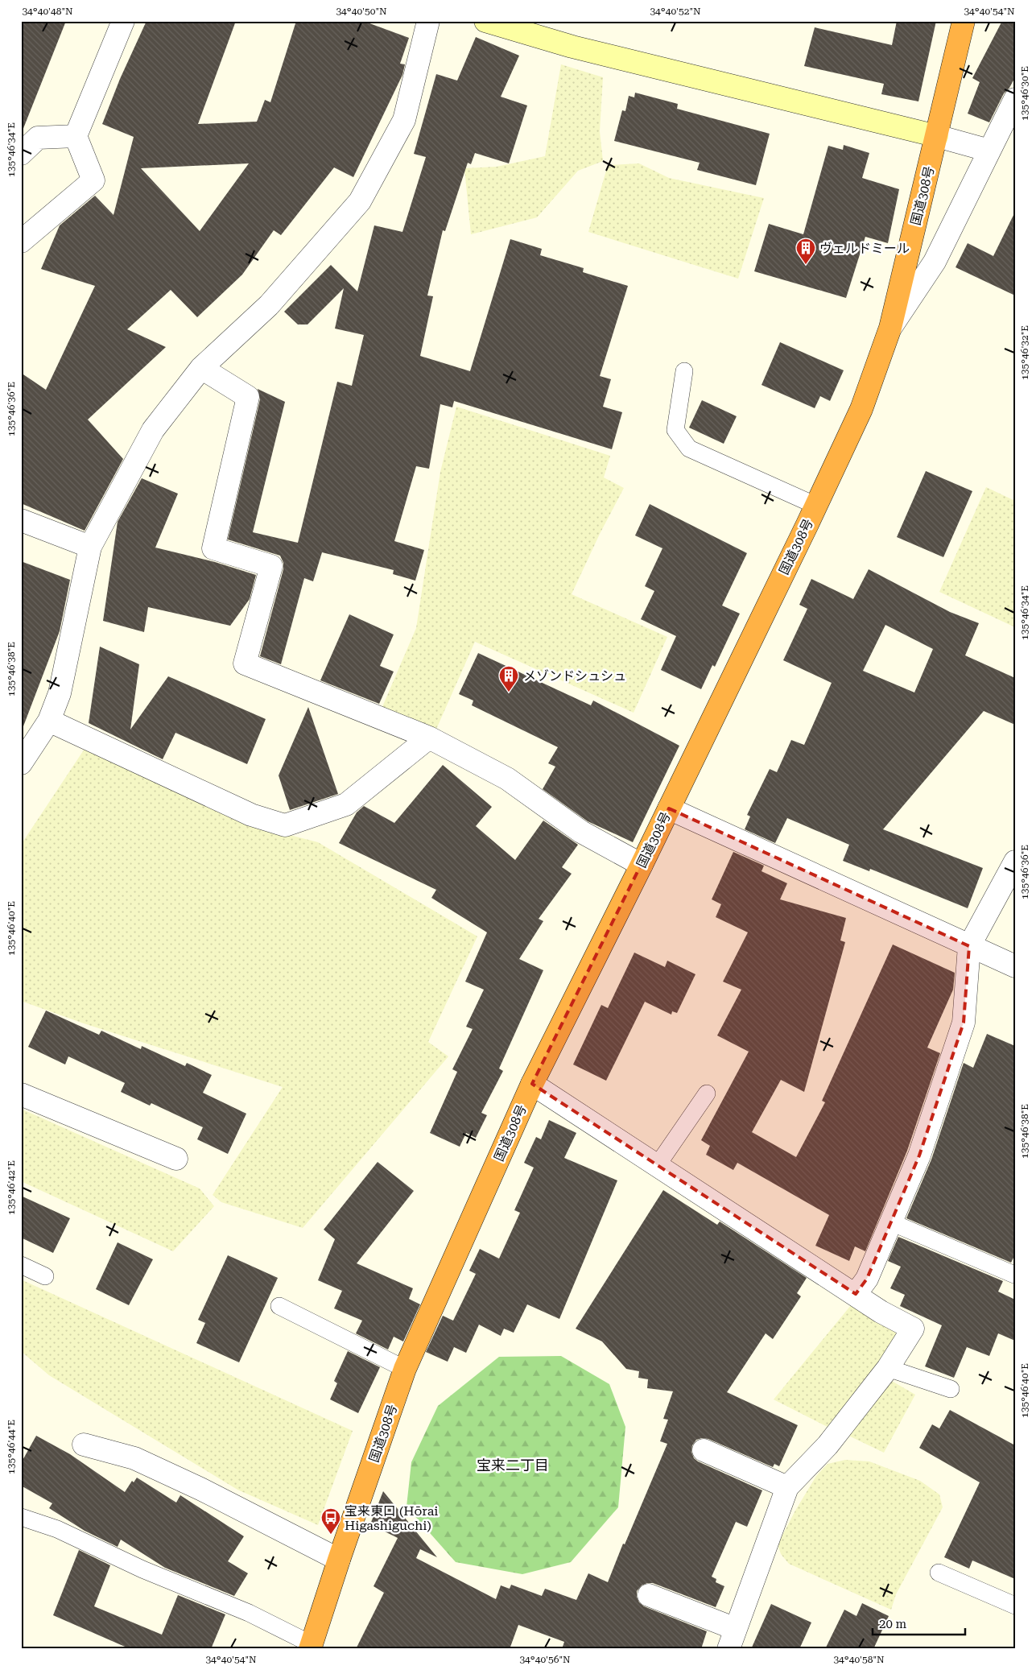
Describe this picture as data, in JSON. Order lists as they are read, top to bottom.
{
  "streets": {
    "highway": ["国道308号"]
  },
  "districts": ["宝来二丁目"],
  "places": {
    "building": ["ヴェルドミール", "メゾンドシュシュ"],
    "bus stop": ["宝来東口 (Hōrai Higashiguchi)"]
  },
  "scale_bar": "20 m",
  "coordinates": [
    "34°40'48\"N",
    "34°40'50\"N",
    "34°40'52\"N",
    "34°40'54\"N",
    "135°46'30\"E",
    "135°46'34\"E",
    "135°46'32\"E",
    "135°46'36\"E",
    "135°46'38\"E",
    "135°46'40\"E",
    "135°46'42\"E",
    "135°46'44\"E",
    "34°40'56\"N",
    "34°40'58\"N"
  ]
}
